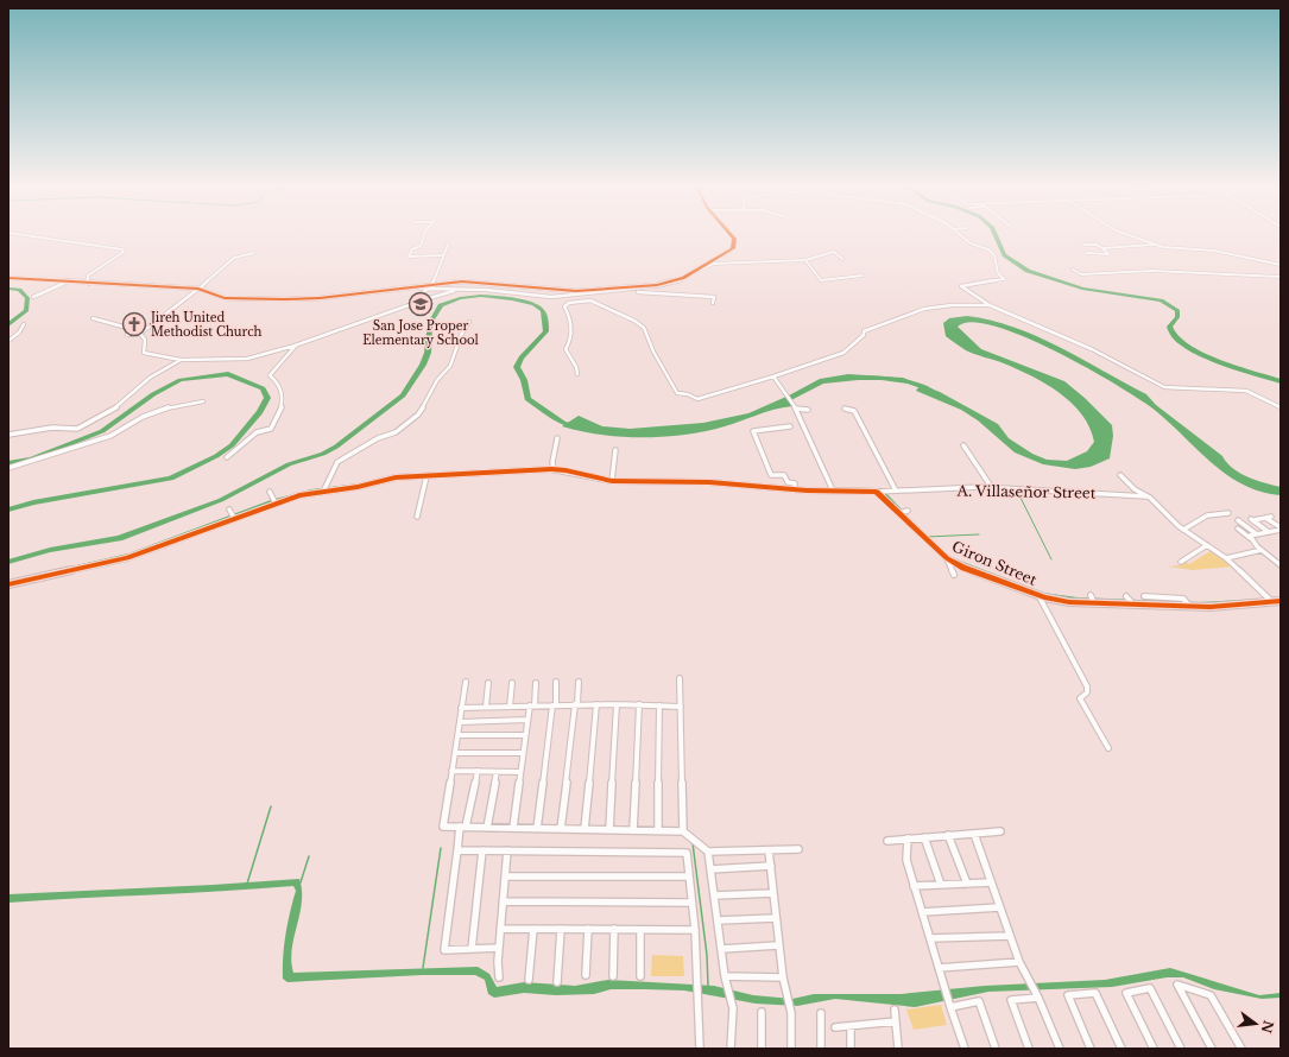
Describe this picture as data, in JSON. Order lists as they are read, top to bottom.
{
  "streets": {
    "street": ["A. Villaseñor Street", "Giron Street"]
  },
  "crossings": [
    ["A. Villaseñor Street", "Giron Street"]
  ],
  "places": {
    "school or university": ["San Jose Proper Elementary School"],
    "church": ["Jireh United Methodist Church"]
  },
  "north": "right"
}
